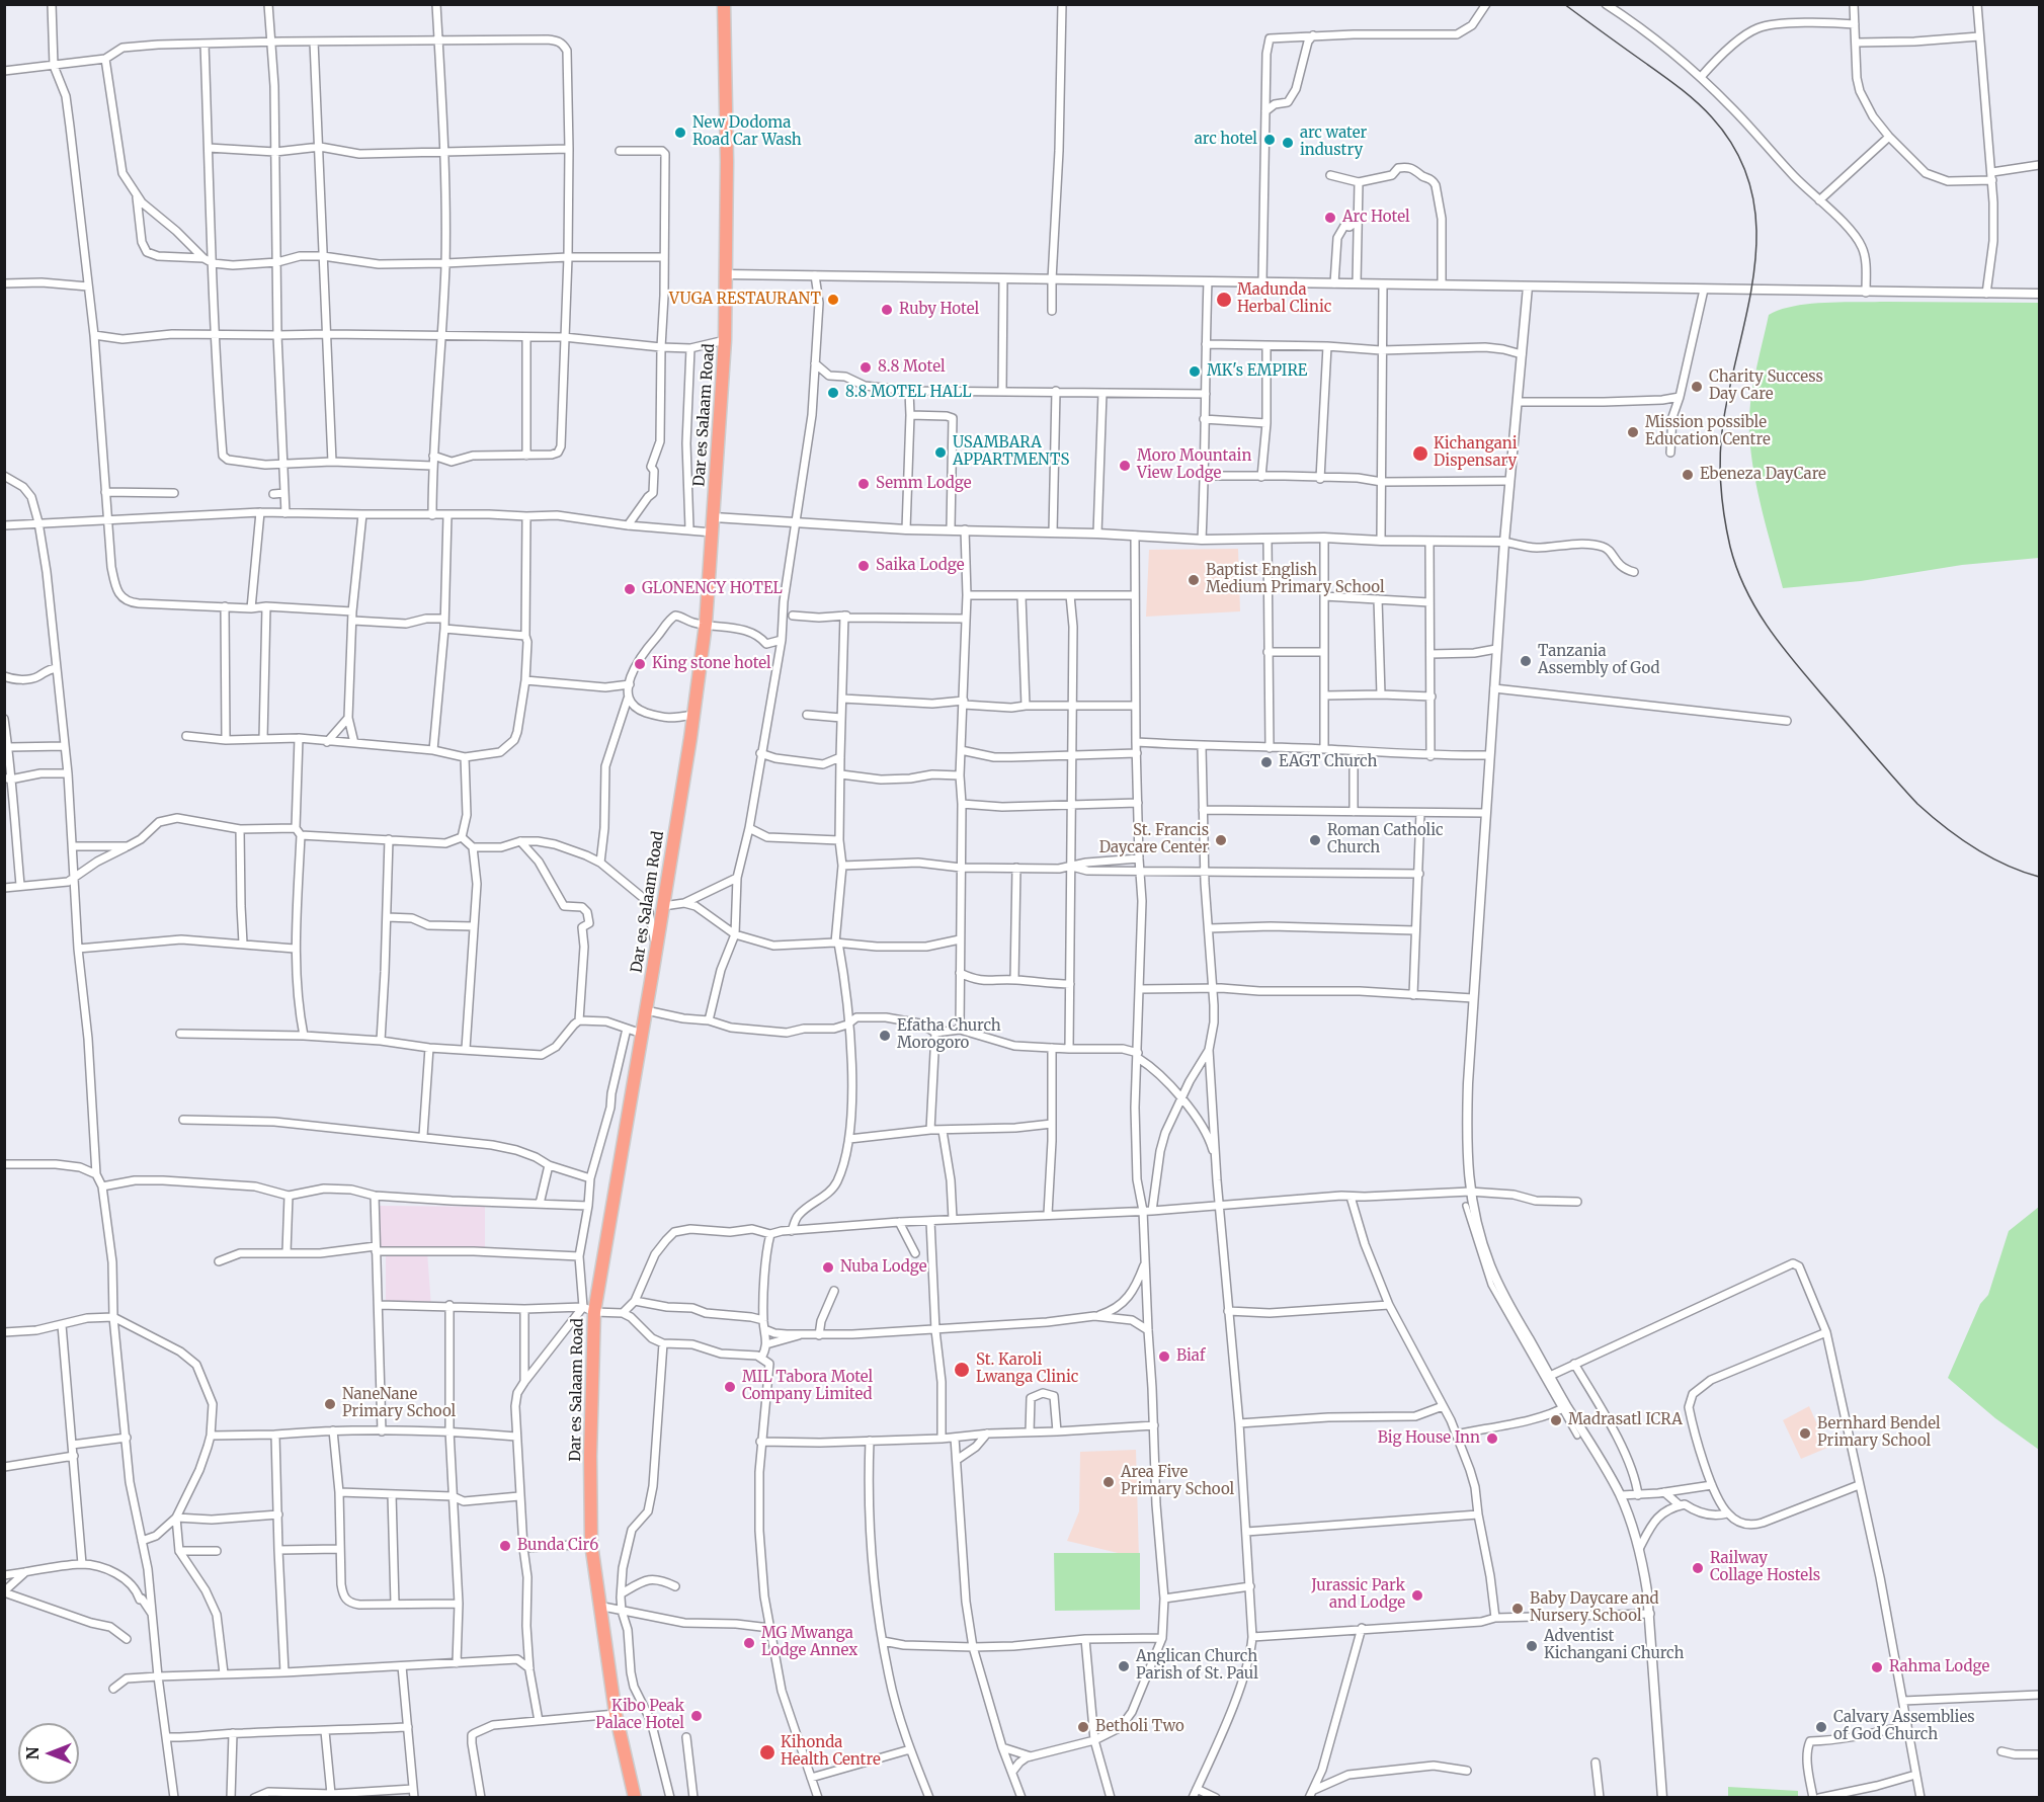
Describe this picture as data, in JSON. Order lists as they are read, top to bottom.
{
  "streets": {
    "highway": ["Dar es Salaam Road"]
  },
  "places": [
    "New Dodoma Road Car Wash",
    "arc hotel",
    "arc water industry",
    "Arc Hotel",
    "VUGA RESTAURANT",
    "Madunda Herbal Clinic",
    "Ruby Hotel",
    "8.8 Motel",
    "MK's EMPIRE",
    "Charity Success Day Care",
    "8.8 MOTEL HALL",
    "Mission possible Education Centre",
    "USAMBARA APPARTMENTS",
    "Kichangani Dispensary",
    "Moro Mountain View Lodge",
    "Ebeneza DayCare",
    "Semm Lodge",
    "Saika Lodge",
    "Baptist English Medium Primary School",
    "GLONENCY HOTEL",
    "Tanzania Assembly of God",
    "King stone hotel",
    "EAGT Church",
    "St. Francis Daycare Center",
    "Roman Catholic Church",
    "Efatha Church Morogoro",
    "Nuba Lodge",
    "Biaf",
    "St. Karoli Lwanga Clinic",
    "MIL Tabora Motel Company Limited",
    "NaneNane Primary School",
    "Madrasatl ICRA",
    "Bernhard Bendel Primary School",
    "Big House Inn",
    "Area Five Primary School",
    "Bunda Cir6",
    "Railway Collage Hostels",
    "Jurassic Park and Lodge",
    "Baby Daycare and Nursery School",
    "MG Mwanga Lodge Annex",
    "Adventist Kichangani Church",
    "Anglican Church Parish of St. Paul",
    "Rahma Lodge",
    "Kibo Peak Palace Hotel",
    "Betholi Two",
    "Calvary Assemblies of God Church",
    "Kihonda Health Centre"
  ],
  "north": "left"
}
